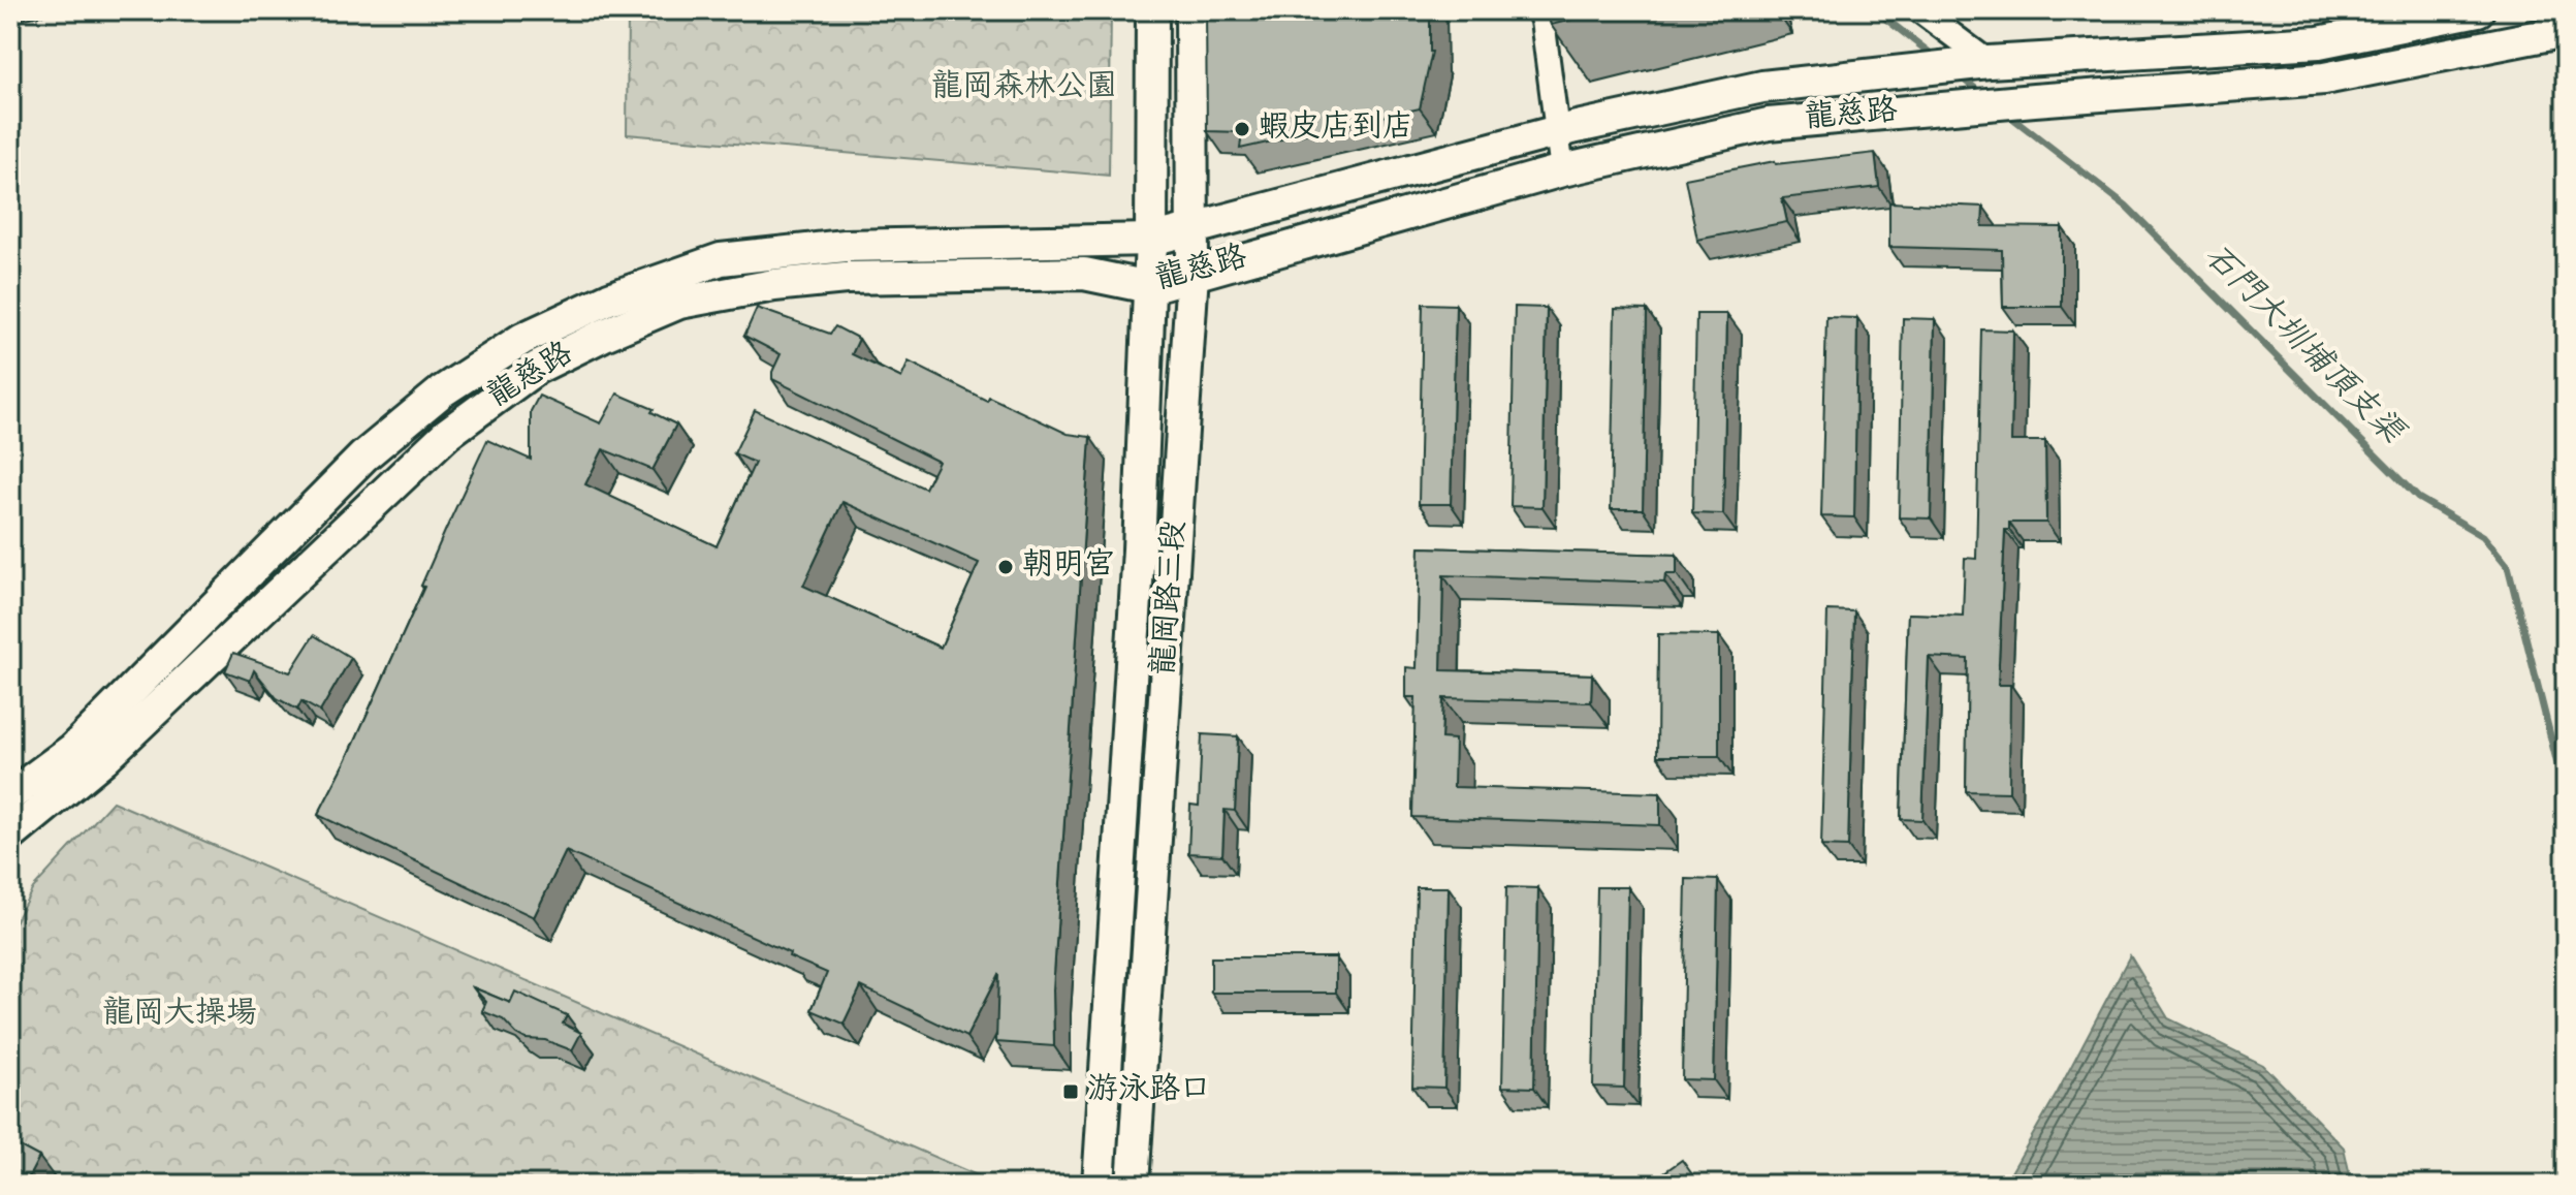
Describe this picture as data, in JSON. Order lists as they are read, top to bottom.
{
  "streets": {
    "street": ["龍慈路", "龍岡路三段"]
  },
  "crossings": [
    ["龍慈路", "龍岡路三段"]
  ],
  "water": ["石門大圳埔頂支渠"],
  "parks": ["龍岡森林公園", "龍岡大操場"],
  "places": {
    "other": ["蝦皮店到店", "朝明宮"],
    "transit": ["游泳路口"]
  }
}
